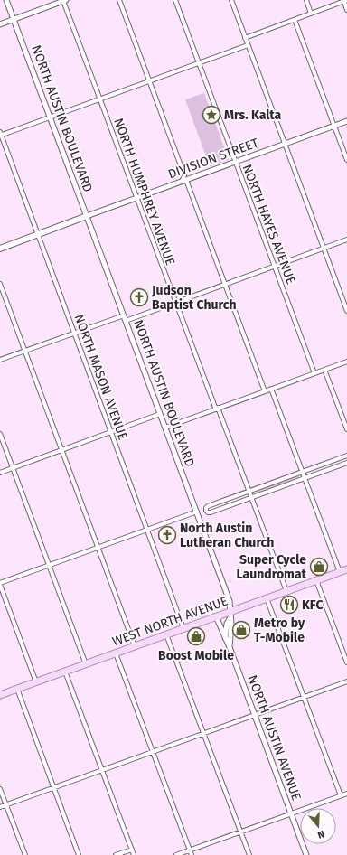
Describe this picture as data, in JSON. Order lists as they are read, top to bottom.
{
  "streets": {
    "main road": ["WEST NORTH AVENUE"],
    "street": [
      "NORTH AUSTIN BOULEVARD",
      "DIVISION STREET",
      "NORTH HUMPHREY AVENUE",
      "NORTH HAYES AVENUE",
      "NORTH MASON AVENUE",
      "NORTH AUSTIN AVENUE"
    ]
  },
  "crossings": [
    ["NORTH AUSTIN BOULEVARD", "DIVISION STREET"],
    ["NORTH AUSTIN BOULEVARD", "WEST NORTH AVENUE"],
    ["NORTH AUSTIN BOULEVARD", "NORTH AUSTIN AVENUE"],
    ["DIVISION STREET", "NORTH HUMPHREY AVENUE"],
    ["DIVISION STREET", "NORTH HAYES AVENUE"],
    ["NORTH HUMPHREY AVENUE", "WEST NORTH AVENUE"],
    ["NORTH MASON AVENUE", "WEST NORTH AVENUE"],
    ["WEST NORTH AVENUE", "NORTH AUSTIN AVENUE"]
  ],
  "places": {
    "place": ["Mrs. Kalta"],
    "church": ["Judson Baptist Church", "North Austin Lutheran Church"],
    "shop": ["Super Cycle Laundromat", "Metro by T-Mobile", "Boost Mobile"],
    "restaurant": ["KFC"]
  },
  "north": "bottom"
}
